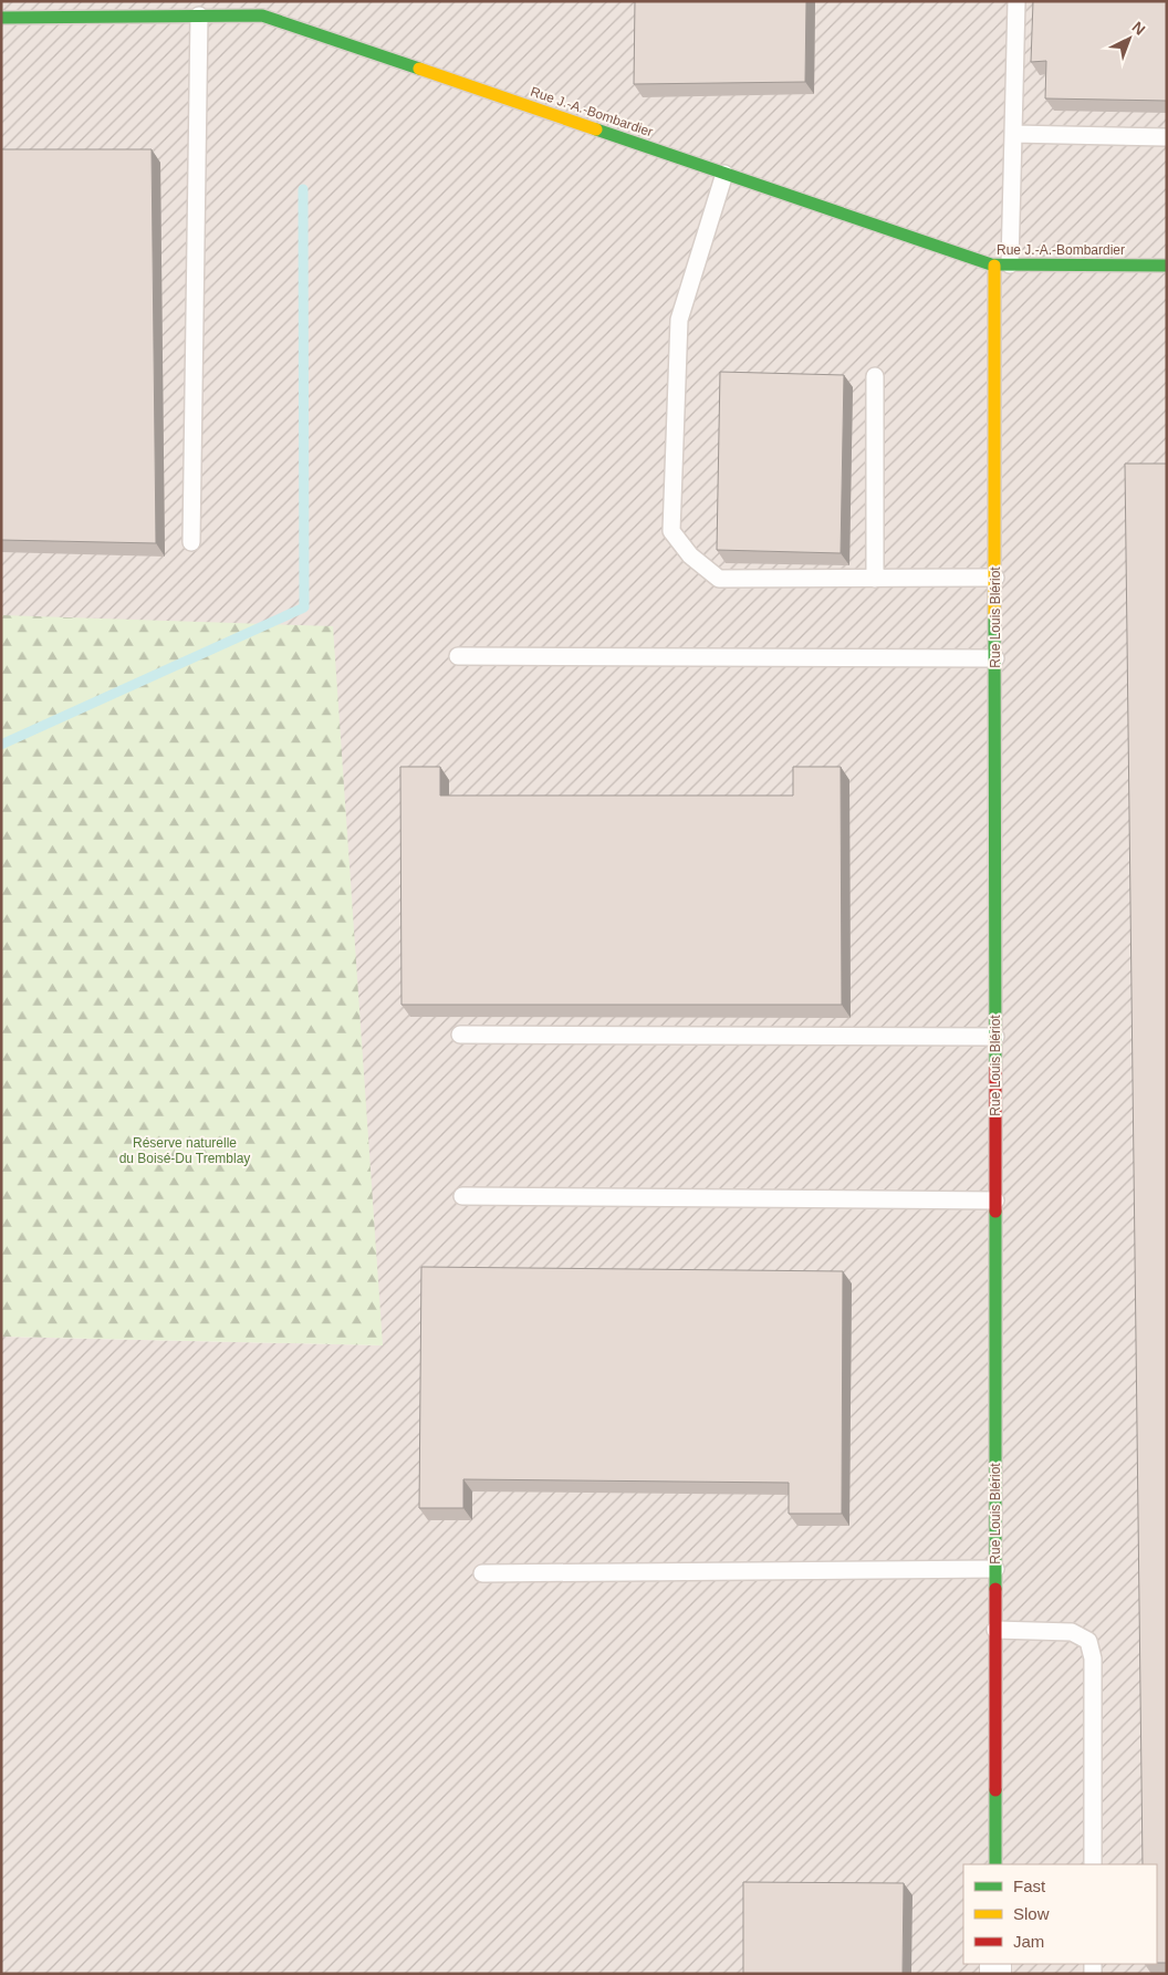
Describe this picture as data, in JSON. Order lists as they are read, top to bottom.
{
  "streets": {
    "street": ["Rue J.-A.-Bombardier", "Rue Louis Blériot"]
  },
  "crossings": [
    ["Rue J.-A.-Bombardier", "Rue Louis Blériot"]
  ],
  "parks": ["Réserve naturelle du Boisé-Du Tremblay"],
  "legend": ["Fast", "Slow", "Jam"],
  "north": "top right"
}
